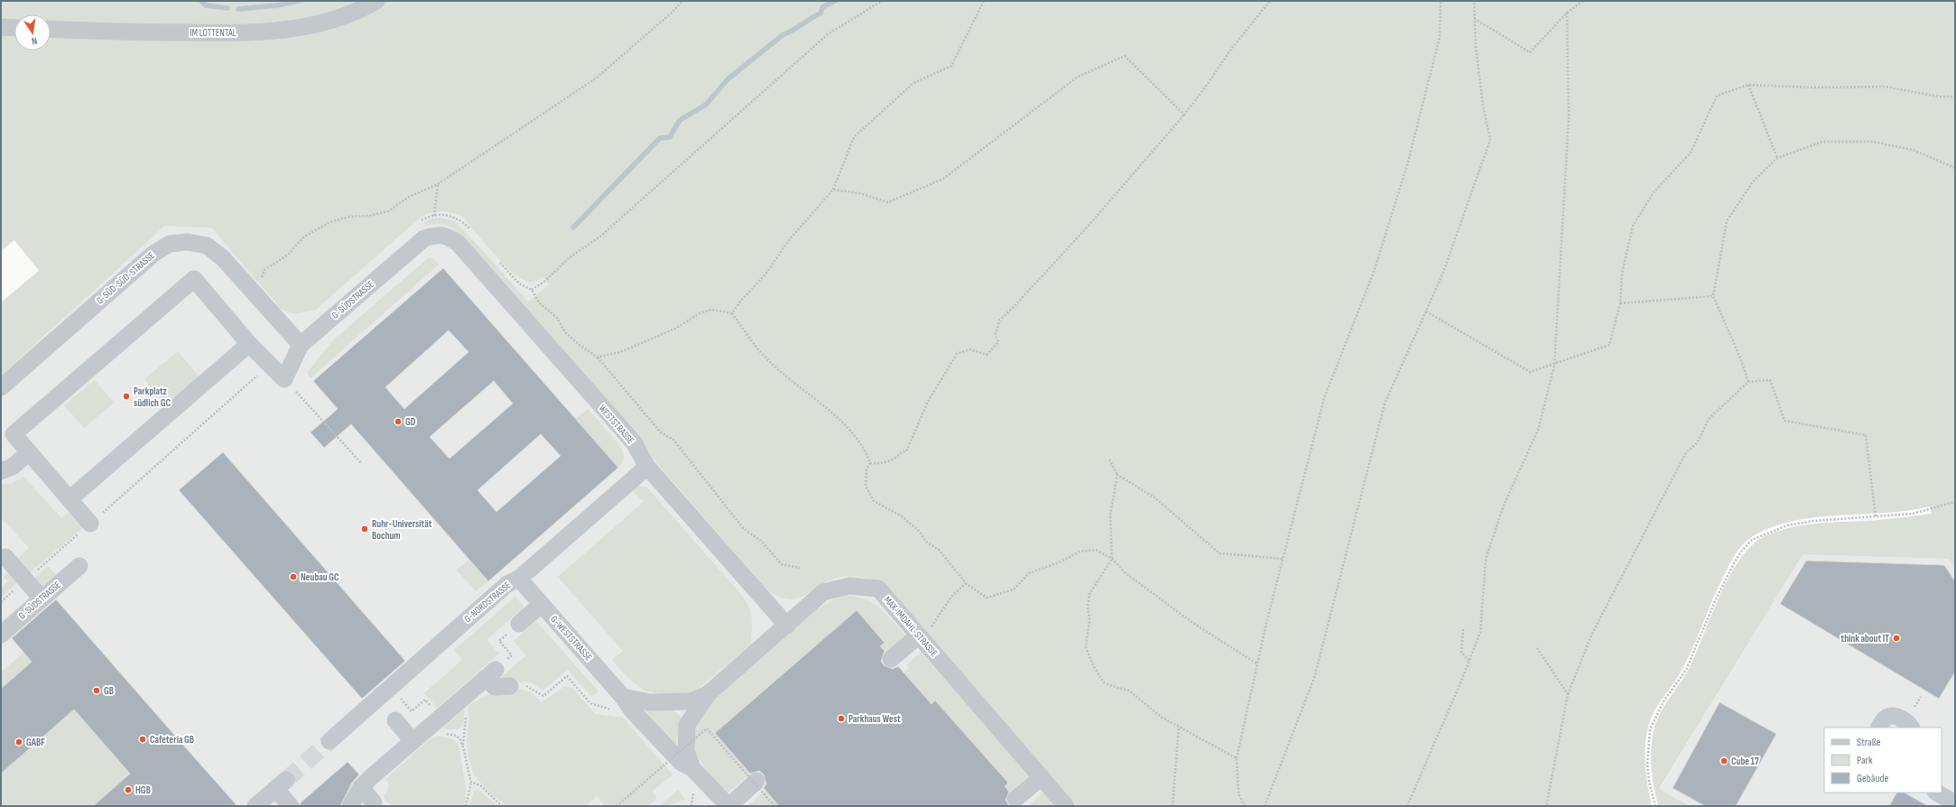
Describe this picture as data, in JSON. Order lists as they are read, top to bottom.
{
  "streets": {
    "street": [
      "IM LOTTENTAL",
      "G-SÜD-SÜD-STRASSE",
      "G-SÜDSTRASSE",
      "WESTSTRASSE",
      "G-NORDSTRASSE",
      "MAX-IMDAHL-STRASSE",
      "G-WESTSTRASSE"
    ]
  },
  "crossings": [
    ["G-SÜD-SÜD-STRASSE", "G-SÜDSTRASSE"],
    ["G-SÜDSTRASSE", "WESTSTRASSE"],
    ["WESTSTRASSE", "G-NORDSTRASSE"],
    ["WESTSTRASSE", "MAX-IMDAHL-STRASSE"],
    ["G-NORDSTRASSE", "G-WESTSTRASSE"],
    ["MAX-IMDAHL-STRASSE", "G-WESTSTRASSE"]
  ],
  "places": [
    "Parkplatz südlich GC",
    "GD",
    "Ruhr-Universität Bochum",
    "Neubau GC",
    "think about IT",
    "GB",
    "Parkhaus West",
    "Cafeteria GB",
    "GABF",
    "Cube 17",
    "HGB"
  ],
  "legend": ["Straße", "Park", "Gebäude"],
  "north": "bottom"
}
